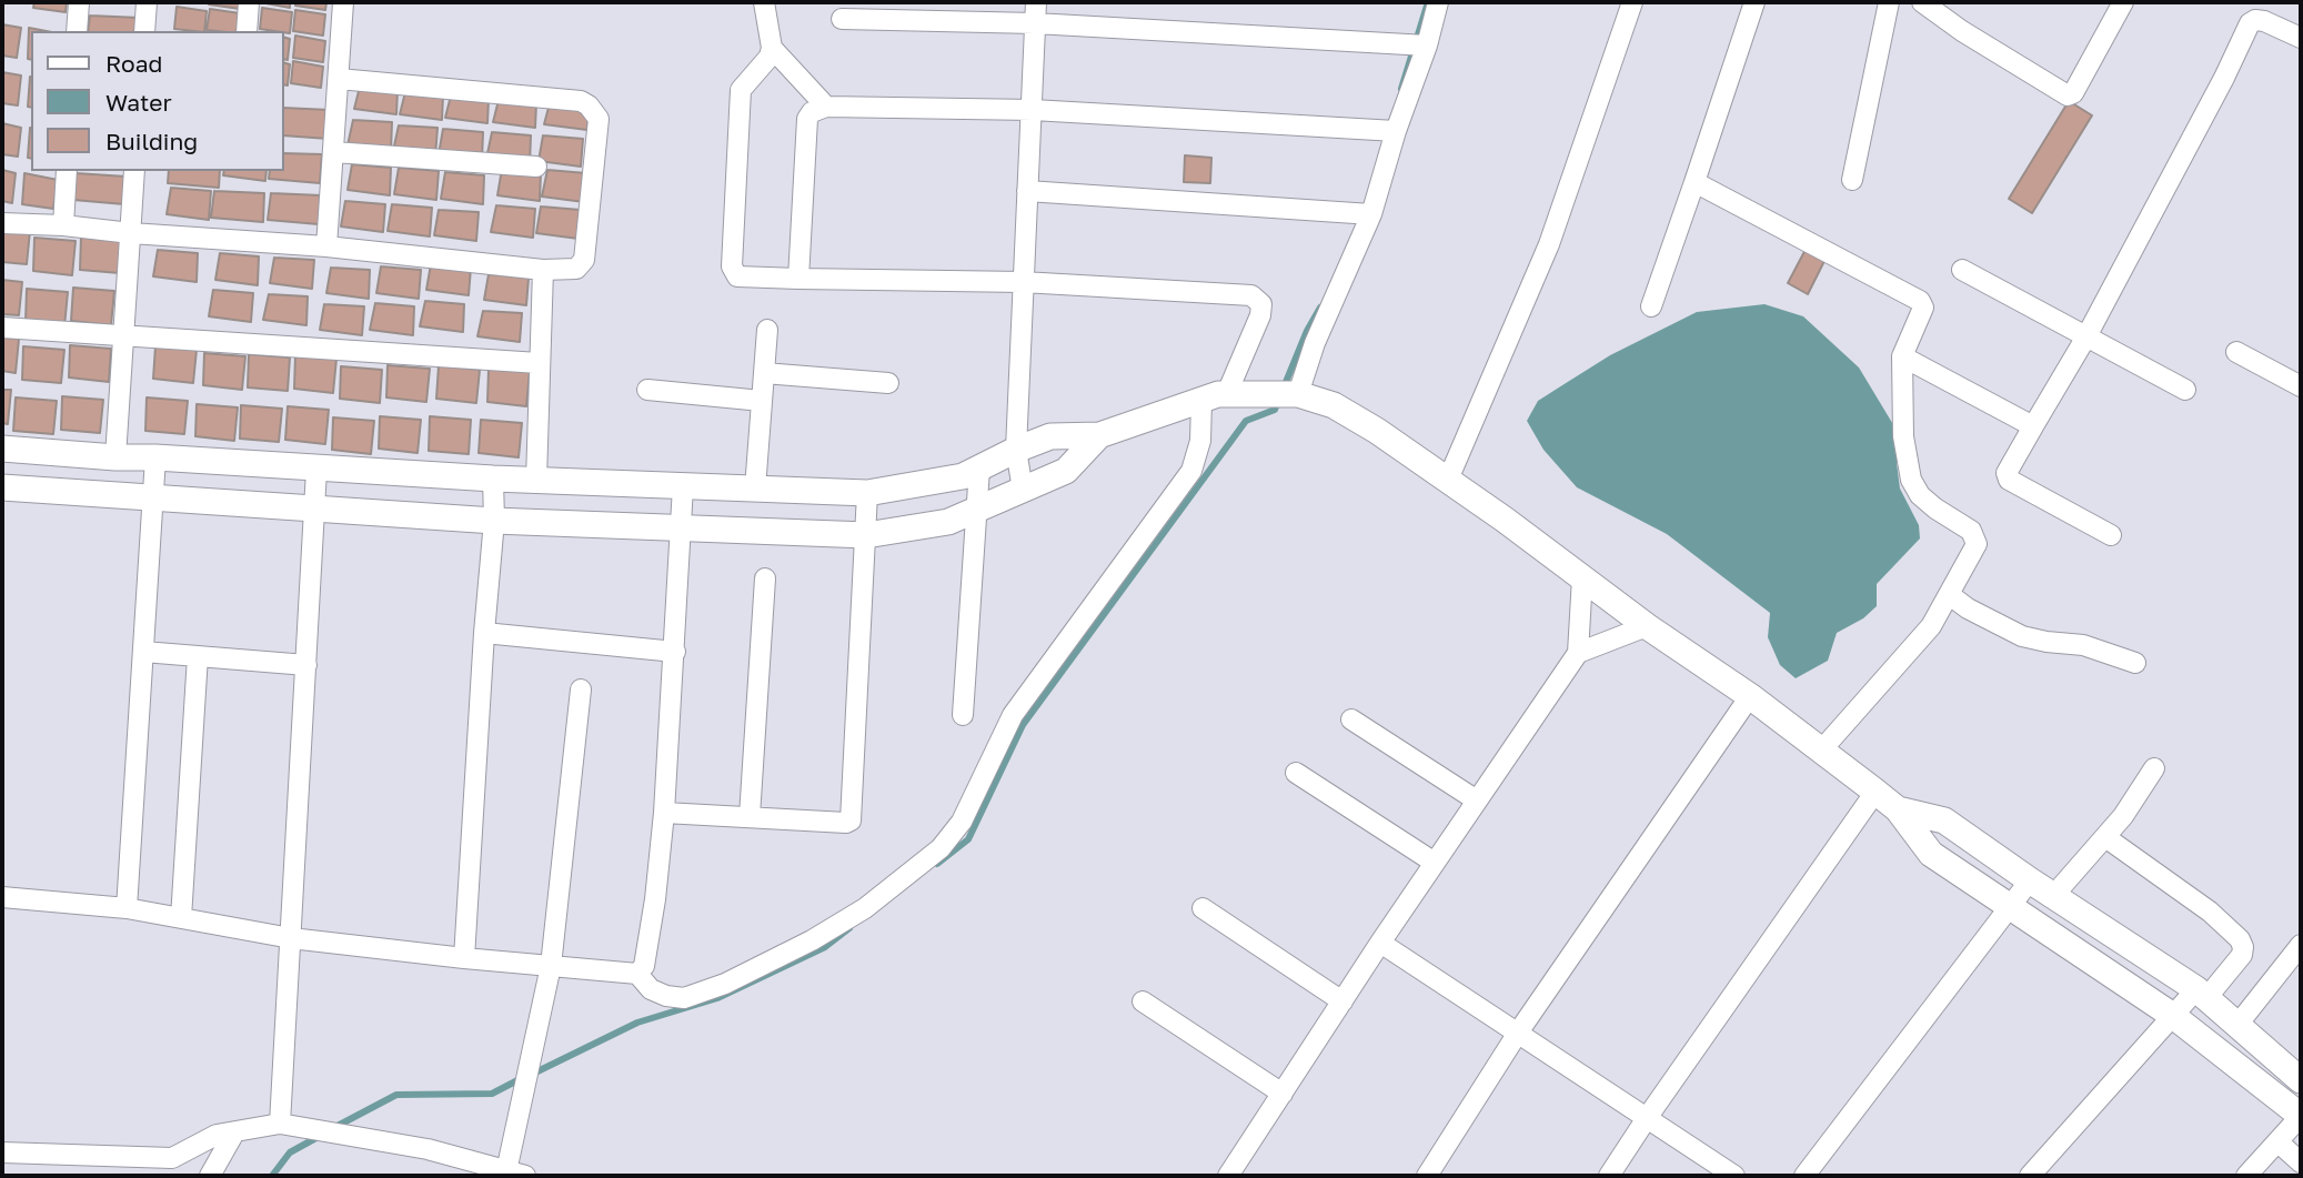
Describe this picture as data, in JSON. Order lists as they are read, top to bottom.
{
  "legend": ["Road", "Water", "Building"]
}
